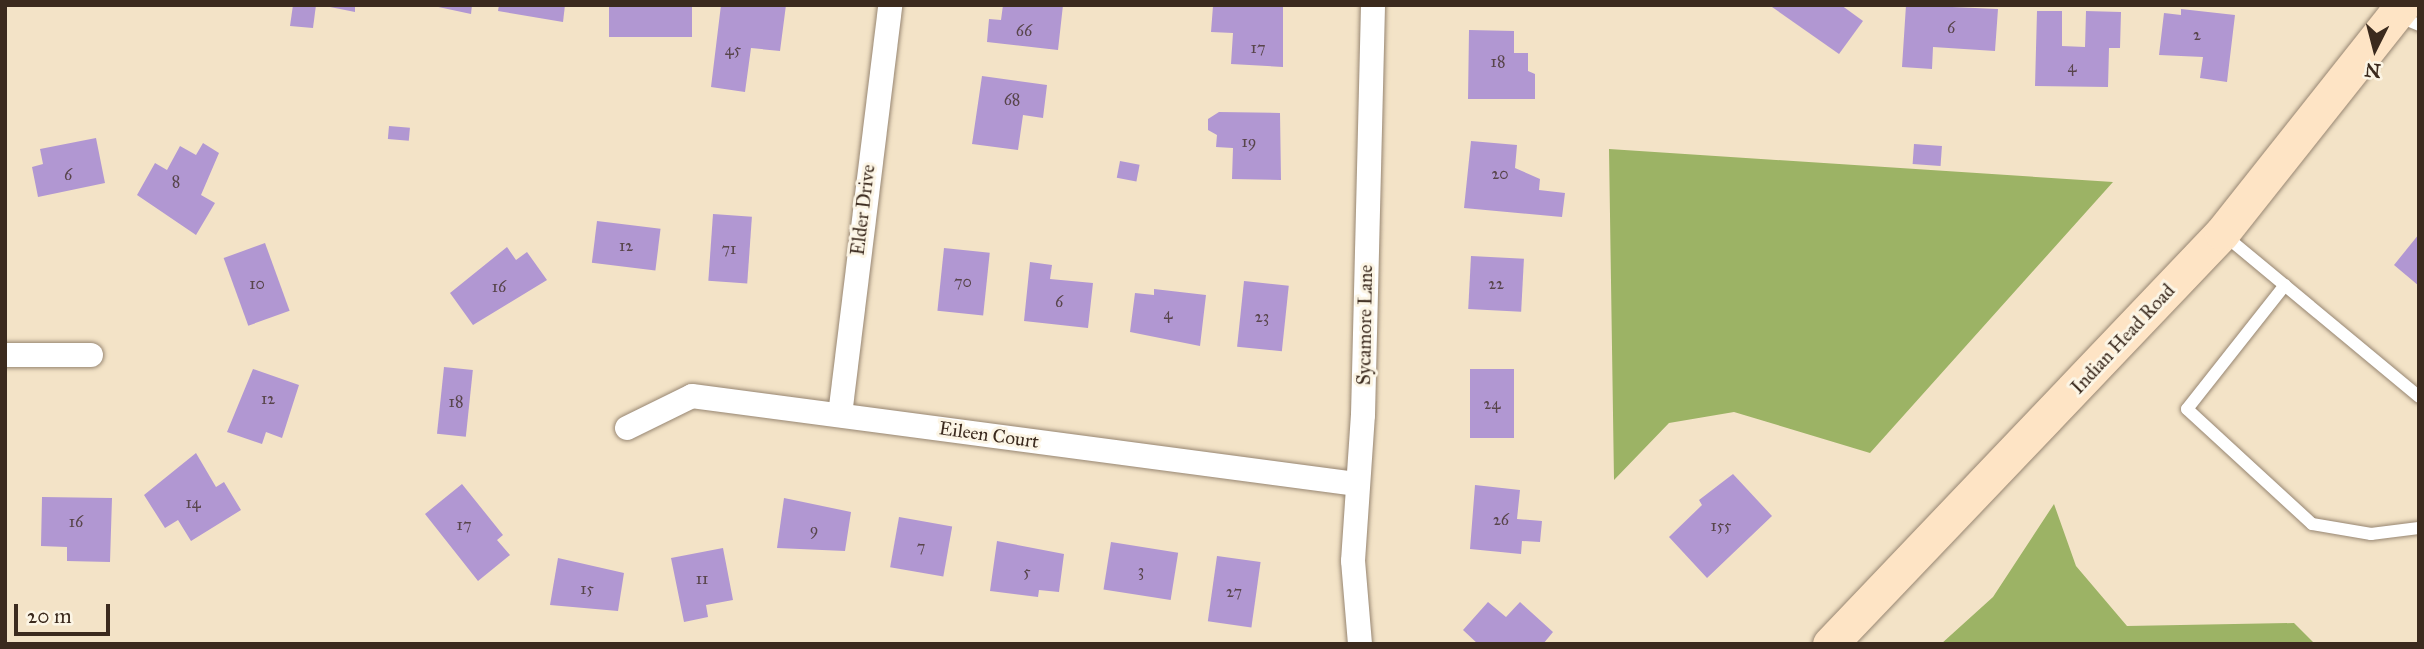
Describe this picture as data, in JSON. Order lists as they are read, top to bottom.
{
  "streets": {
    "main road": ["Indian Head Road"],
    "street": ["Elder Drive", "Sycamore Lane", "Eileen Court"]
  },
  "crossings": [
    ["Elder Drive", "Eileen Court"],
    ["Sycamore Lane", "Eileen Court"]
  ],
  "house_numbers": [
    "6",
    "66",
    "2",
    "17",
    "45",
    "18",
    "4",
    "68",
    "19",
    "20",
    "6",
    "8",
    "12",
    "71",
    "70",
    "10",
    "22",
    "16",
    "6",
    "4",
    "23",
    "12",
    "18",
    "24",
    "14",
    "26",
    "16",
    "17",
    "155",
    "9",
    "7",
    "3",
    "5",
    "11",
    "15",
    "27"
  ],
  "scale_bar": "20 m",
  "north": "bottom"
}
